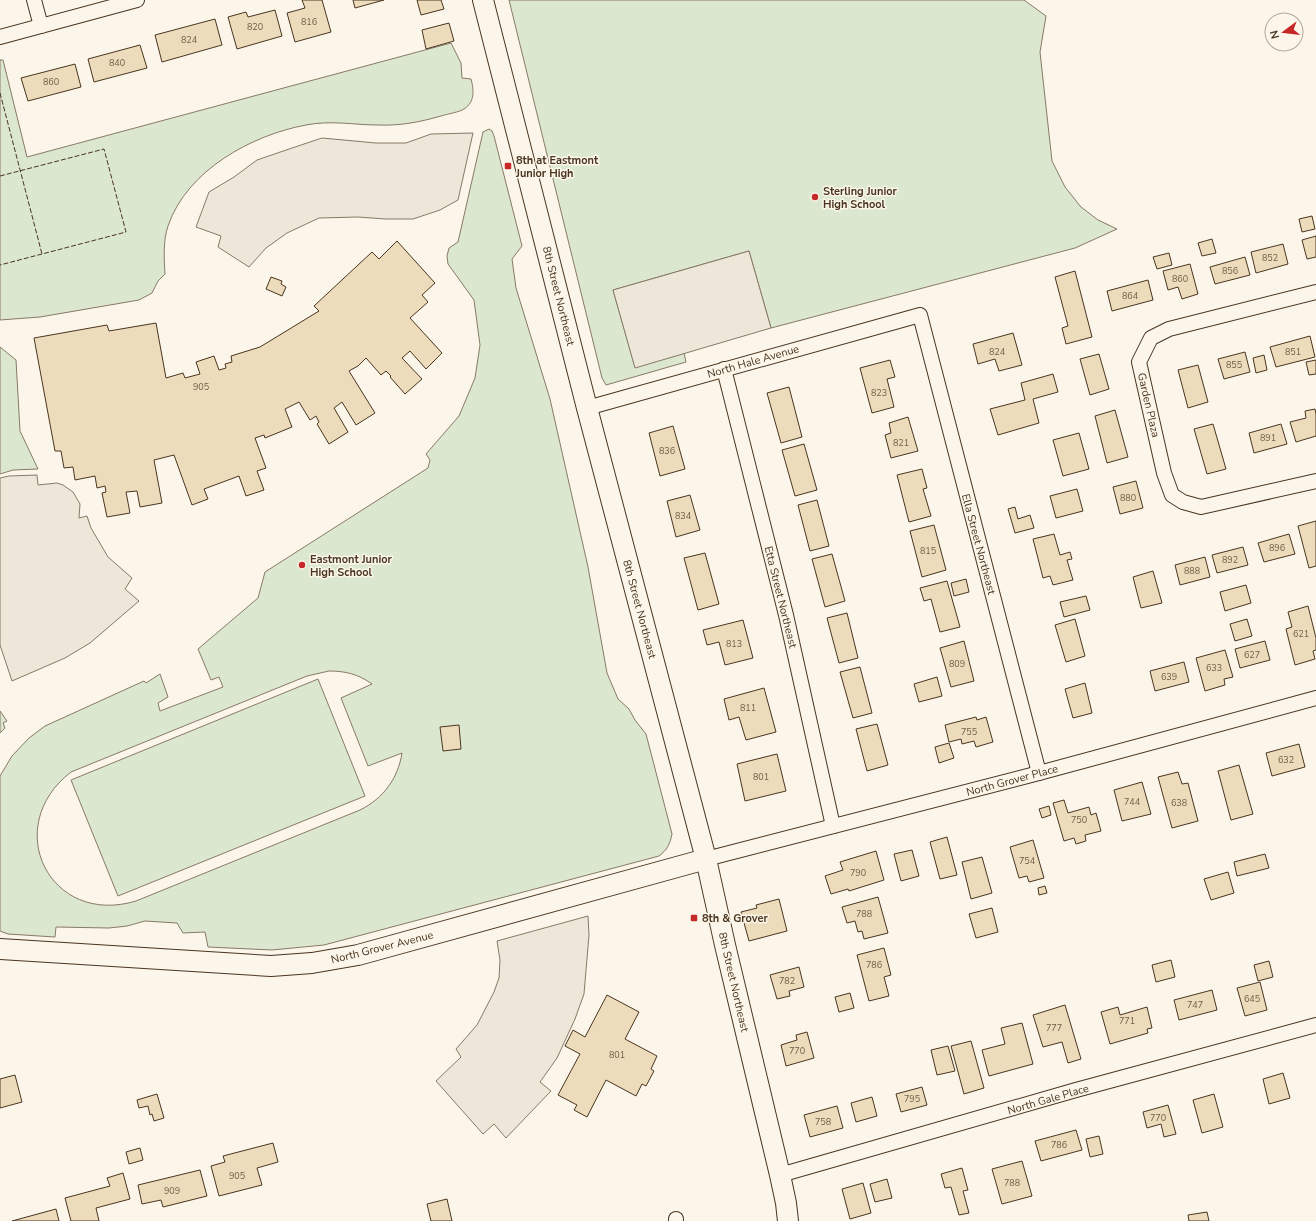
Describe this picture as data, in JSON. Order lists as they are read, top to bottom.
{
  "streets": {
    "street": [
      "8th Street Northeast",
      "North Hale Avenue",
      "Garden Plaza",
      "Ella Street Northeast",
      "Etta Street Northeast",
      "North Grover Place",
      "North Grover Avenue",
      "North Gale Place"
    ]
  },
  "crossings": [
    ["8th Street Northeast", "North Hale Avenue"],
    ["8th Street Northeast", "North Grover Place"],
    ["8th Street Northeast", "North Grover Avenue"],
    ["8th Street Northeast", "North Gale Place"],
    ["North Hale Avenue", "Ella Street Northeast"],
    ["North Hale Avenue", "Etta Street Northeast"],
    ["Ella Street Northeast", "North Grover Place"],
    ["Etta Street Northeast", "North Grover Place"],
    ["North Grover Place", "North Grover Avenue"]
  ],
  "places": {
    "transit": ["8th at Eastmont Junior High", "8th & Grover"],
    "other": ["Sterling Junior High School", "Eastmont Junior High School"]
  },
  "house_numbers": [
    "816",
    "820",
    "824",
    "840",
    "860",
    "852",
    "856",
    "860",
    "864",
    "824",
    "851",
    "855",
    "905",
    "823",
    "891",
    "821",
    "836",
    "880",
    "834",
    "896",
    "815",
    "892",
    "888",
    "621",
    "813",
    "627",
    "809",
    "633",
    "639",
    "811",
    "755",
    "632",
    "801",
    "744",
    "638",
    "750",
    "754",
    "790",
    "788",
    "786",
    "782",
    "645",
    "747",
    "771",
    "777",
    "770",
    "801",
    "795",
    "770",
    "758",
    "786",
    "905",
    "788",
    "909"
  ],
  "north": "left"
}
